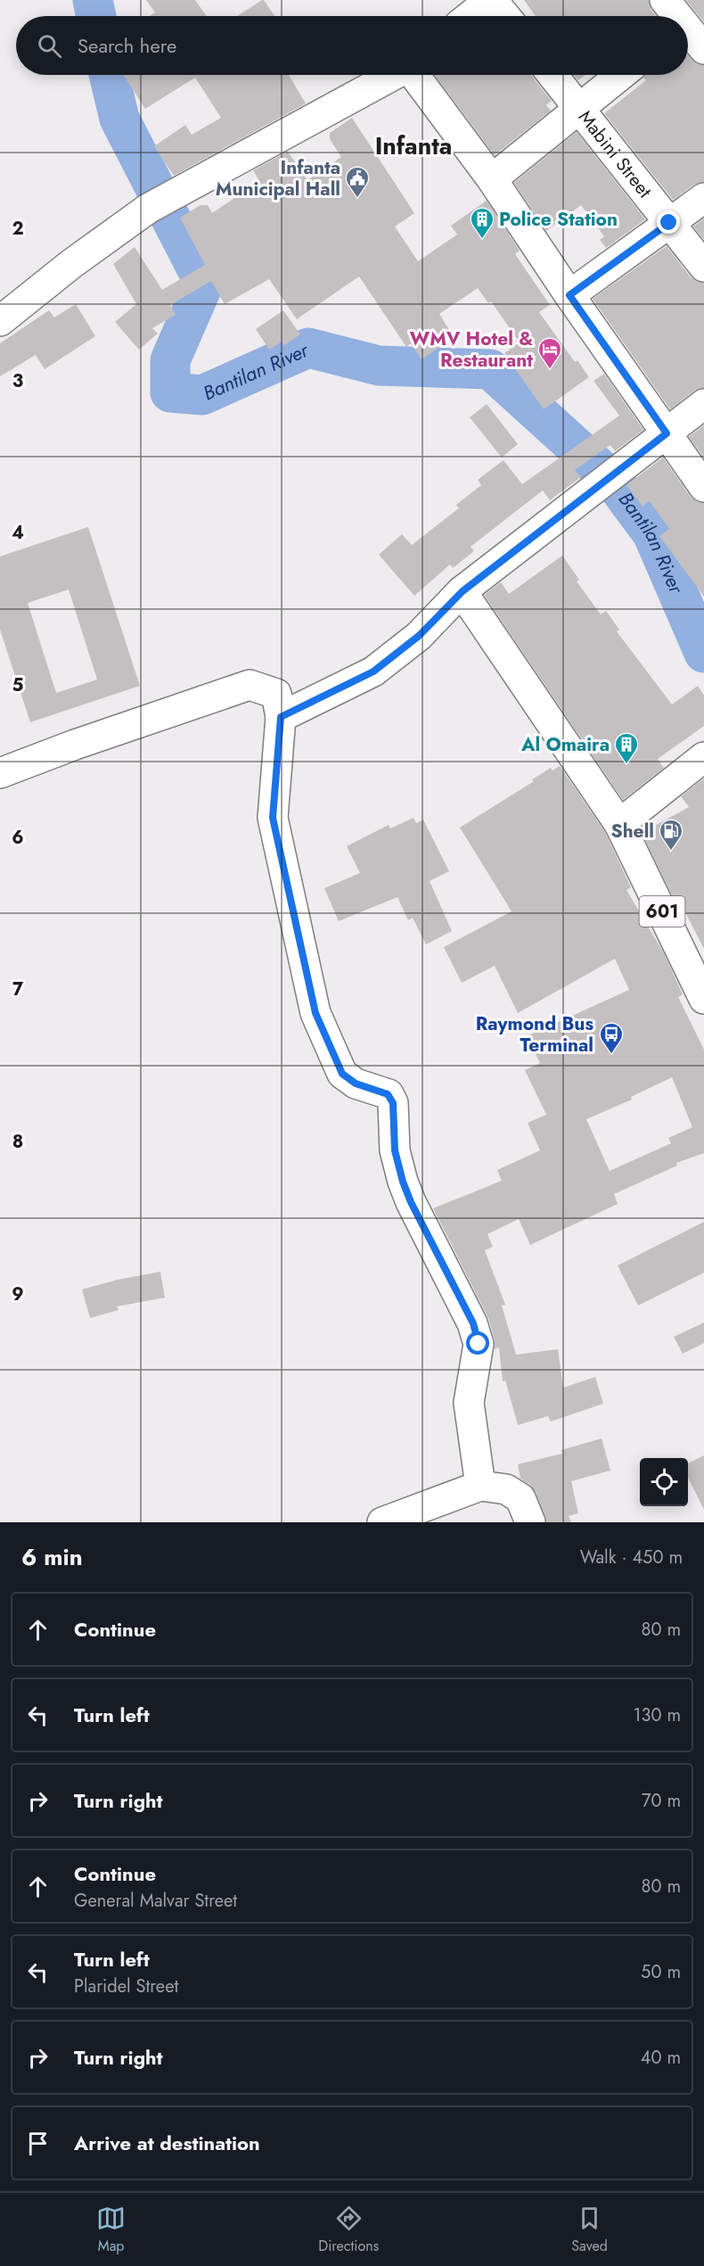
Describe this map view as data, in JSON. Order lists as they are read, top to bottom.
{
  "streets": {
    "street": ["Mabini Street", "601"]
  },
  "districts": ["Infanta"],
  "water": ["Bantilan River"],
  "places": {
    "public building": ["Infanta Municipal Hall"],
    "building": ["Police Station", "Al Omaira"],
    "hotel": ["WMV Hotel & Restaurant"],
    "fuel station": ["Shell"],
    "bus stop": ["Raymond Bus Terminal"]
  },
  "page": {
    "search": "Search here",
    "heading": ["6 min", "Walk · 450 m"],
    "list": [
      ["Continue", "80 m"],
      ["Turn left", "130 m"],
      ["Turn right", "70 m"],
      ["Continue", "General Malvar Street", "80 m"],
      ["Turn left", "Plaridel Street", "50 m"],
      ["Turn right", "40 m"],
      "Arrive at destination"
    ],
    "nav": ["Map", "Directions", "Saved"]
  },
  "grid": {
    "rows": [
      "2",
      "3",
      "4",
      "5",
      "6",
      "7",
      "8",
      "9"
    ]
  }
}
